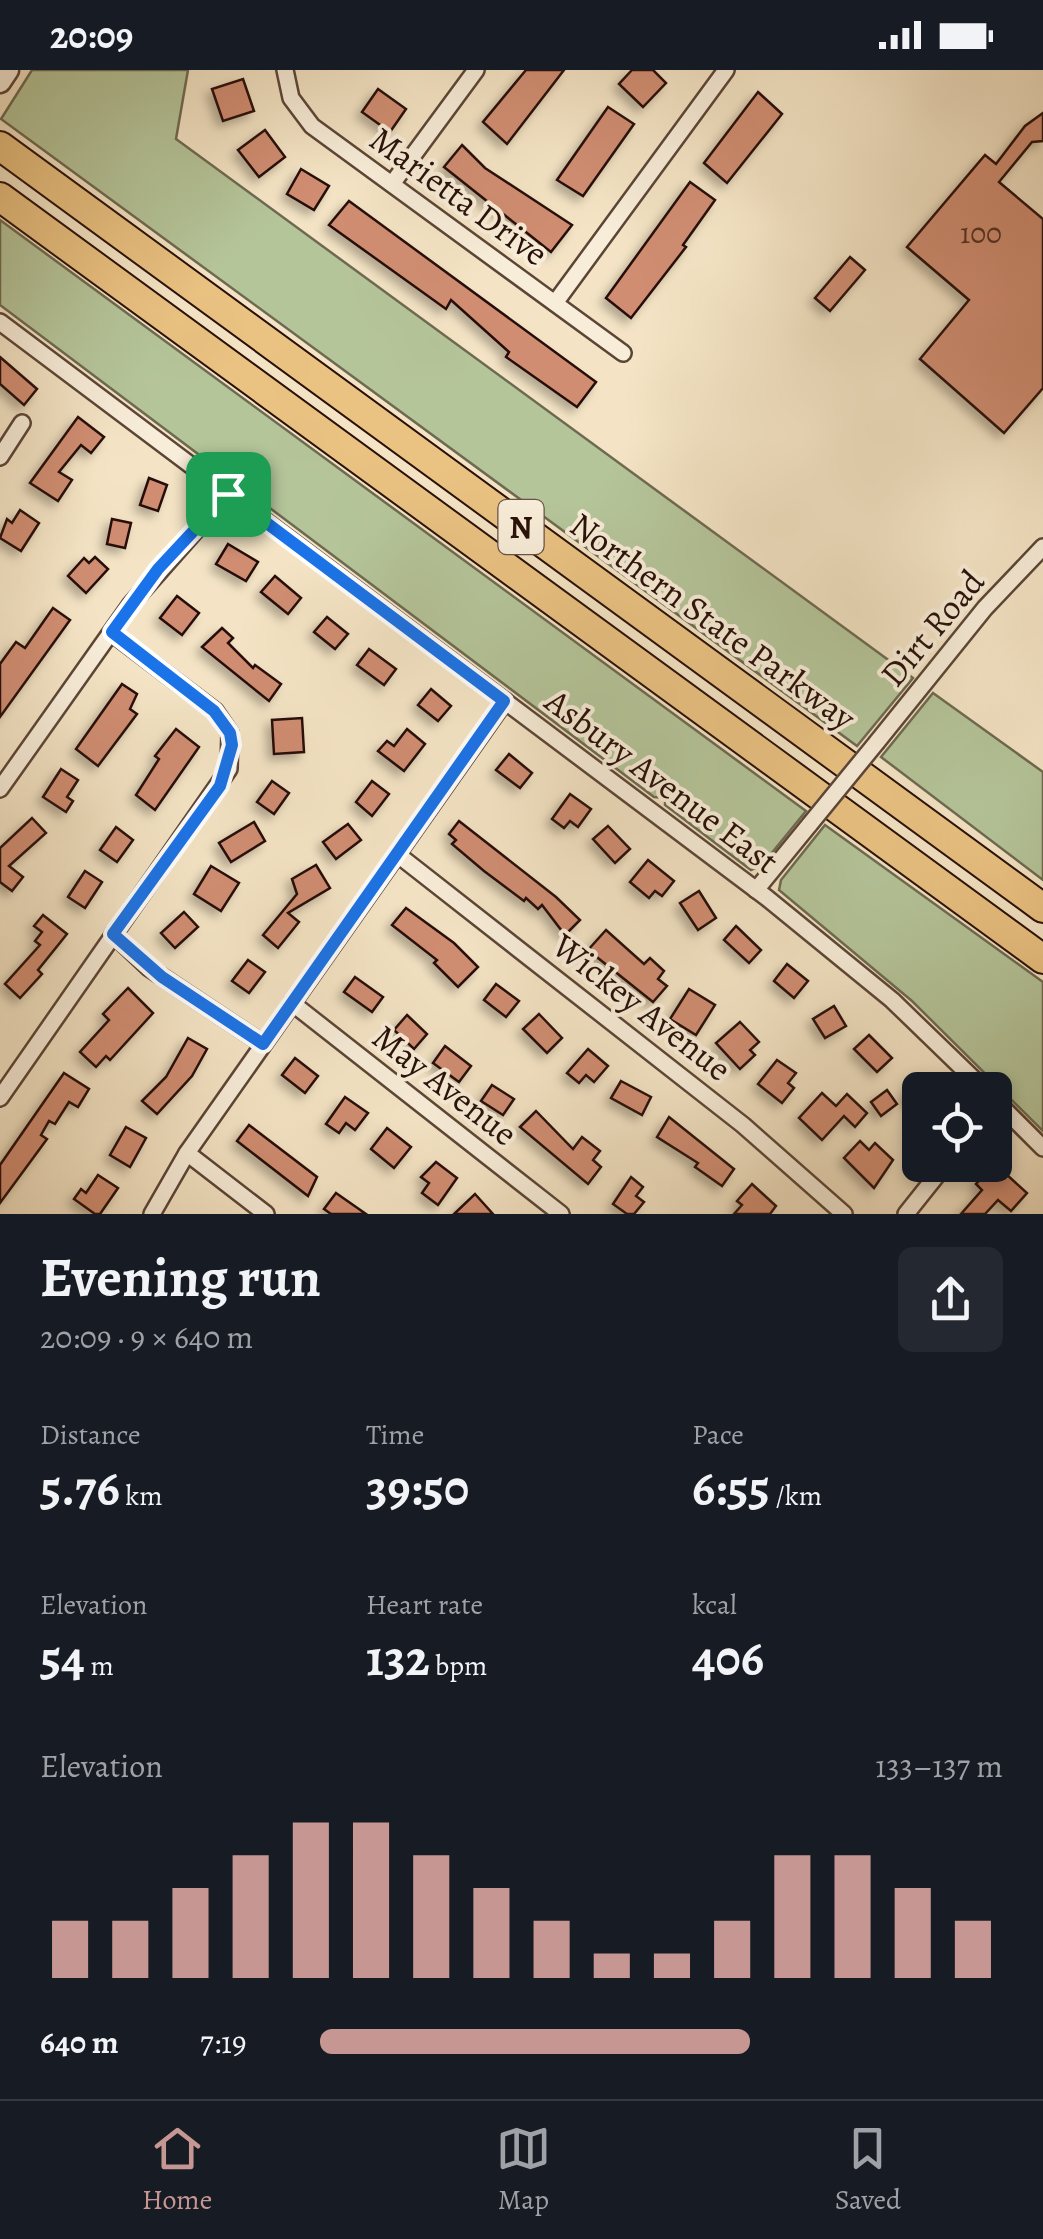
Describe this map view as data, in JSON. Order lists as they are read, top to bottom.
{
  "streets": {
    "highway": ["N", "Northern State Parkway"],
    "street": [
      "Marietta Drive",
      "Dirt Road",
      "Asbury Avenue East",
      "Wickey Avenue",
      "May Avenue"
    ]
  },
  "crossings": [
    ["Dirt Road", "Asbury Avenue East"]
  ],
  "house_numbers": ["100"],
  "page": {
    "status": "20:09",
    "heading": ["Evening run", "20:09 · 9 × 640 m"],
    "stats": [
      ["Distance", "5.76 km"],
      ["Time", "39:50"],
      ["Pace", "6:55 /km"],
      ["Elevation", "54 m"],
      ["Heart rate", "132 bpm"],
      ["kcal", "406"]
    ],
    "chart": ["Elevation", "133–137 m"],
    "list": [
      {
        "name": "640 m",
        "note": "7:19"
      }
    ],
    "tabs": ["Home", "Map", "Saved"]
  }
}
